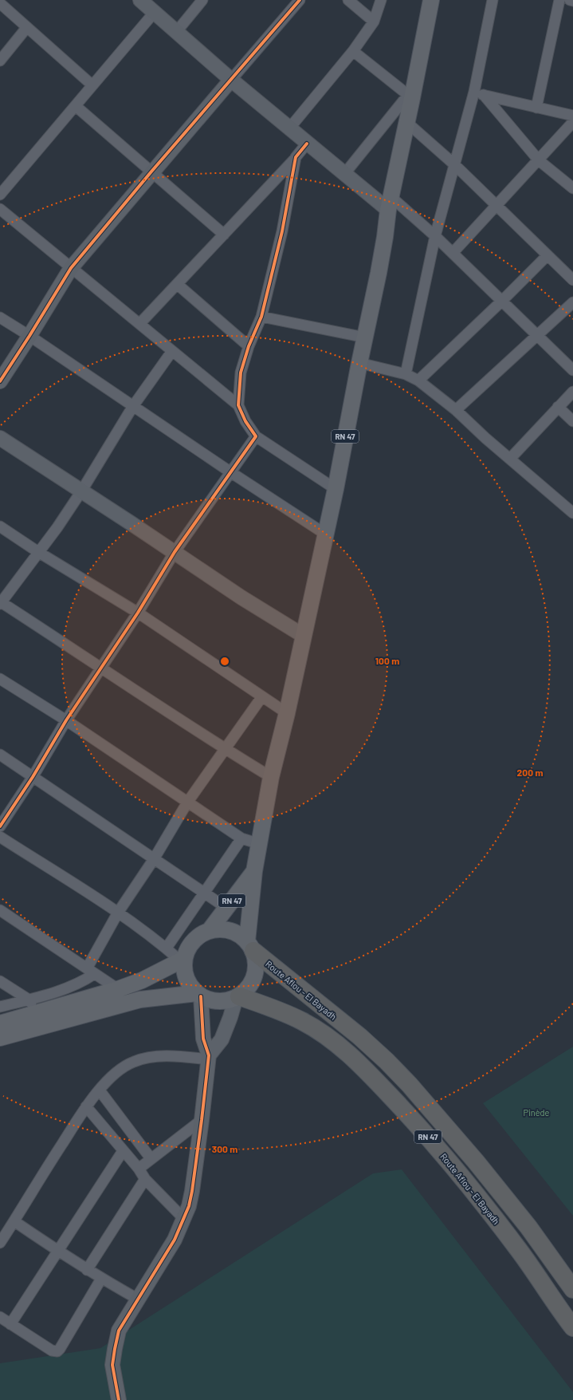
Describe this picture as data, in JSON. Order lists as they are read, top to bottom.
{
  "streets": {
    "highway": ["RN 47", "Route Aflou - El Bayadh"]
  },
  "crossings": [
    ["RN 47", "Route Aflou - El Bayadh"]
  ],
  "parks": ["Pinède"],
  "rings": ["100 m", "200 m", "300 m"]
}
